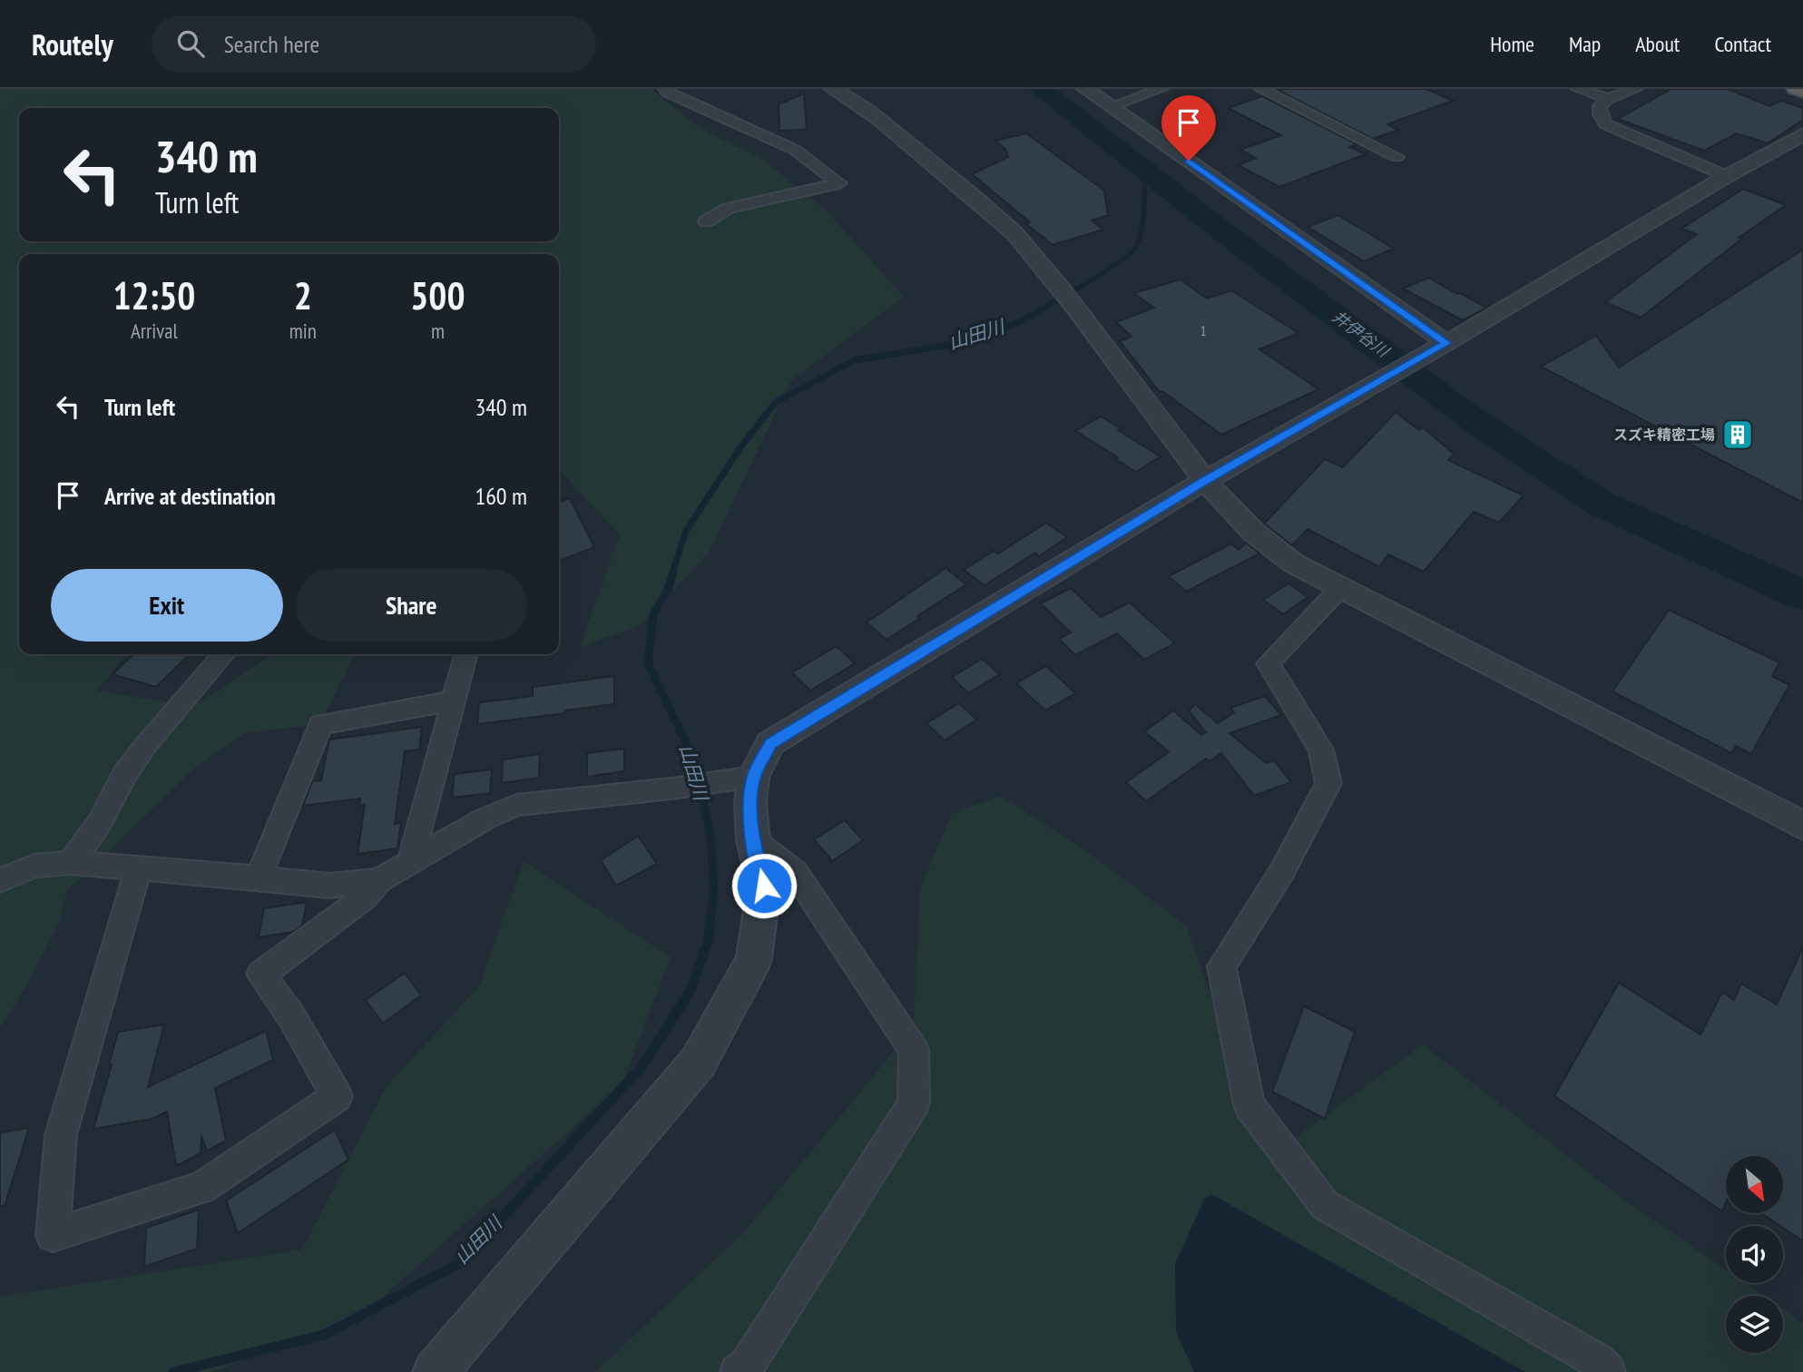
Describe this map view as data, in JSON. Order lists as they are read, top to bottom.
{
  "water": ["井伊谷川", "山田川"],
  "places": {
    "building": ["スズキ精密工場"]
  },
  "house_numbers": ["1"],
  "north": "bottom right",
  "page": {
    "header": "Routely",
    "search": "Search here",
    "nav": [
      "Home",
      "Map",
      "About",
      "Contact"
    ],
    "turn": ["340 m", "Turn left"],
    "eta": [
      "12:50",
      "Arrival",
      "2",
      "min",
      "500",
      "m"
    ],
    "list": [
      {
        "name": "Turn left",
        "value": "340 m"
      },
      {
        "name": "Arrive at destination",
        "value": "160 m"
      }
    ],
    "buttons": ["Exit", "Share"]
  }
}
